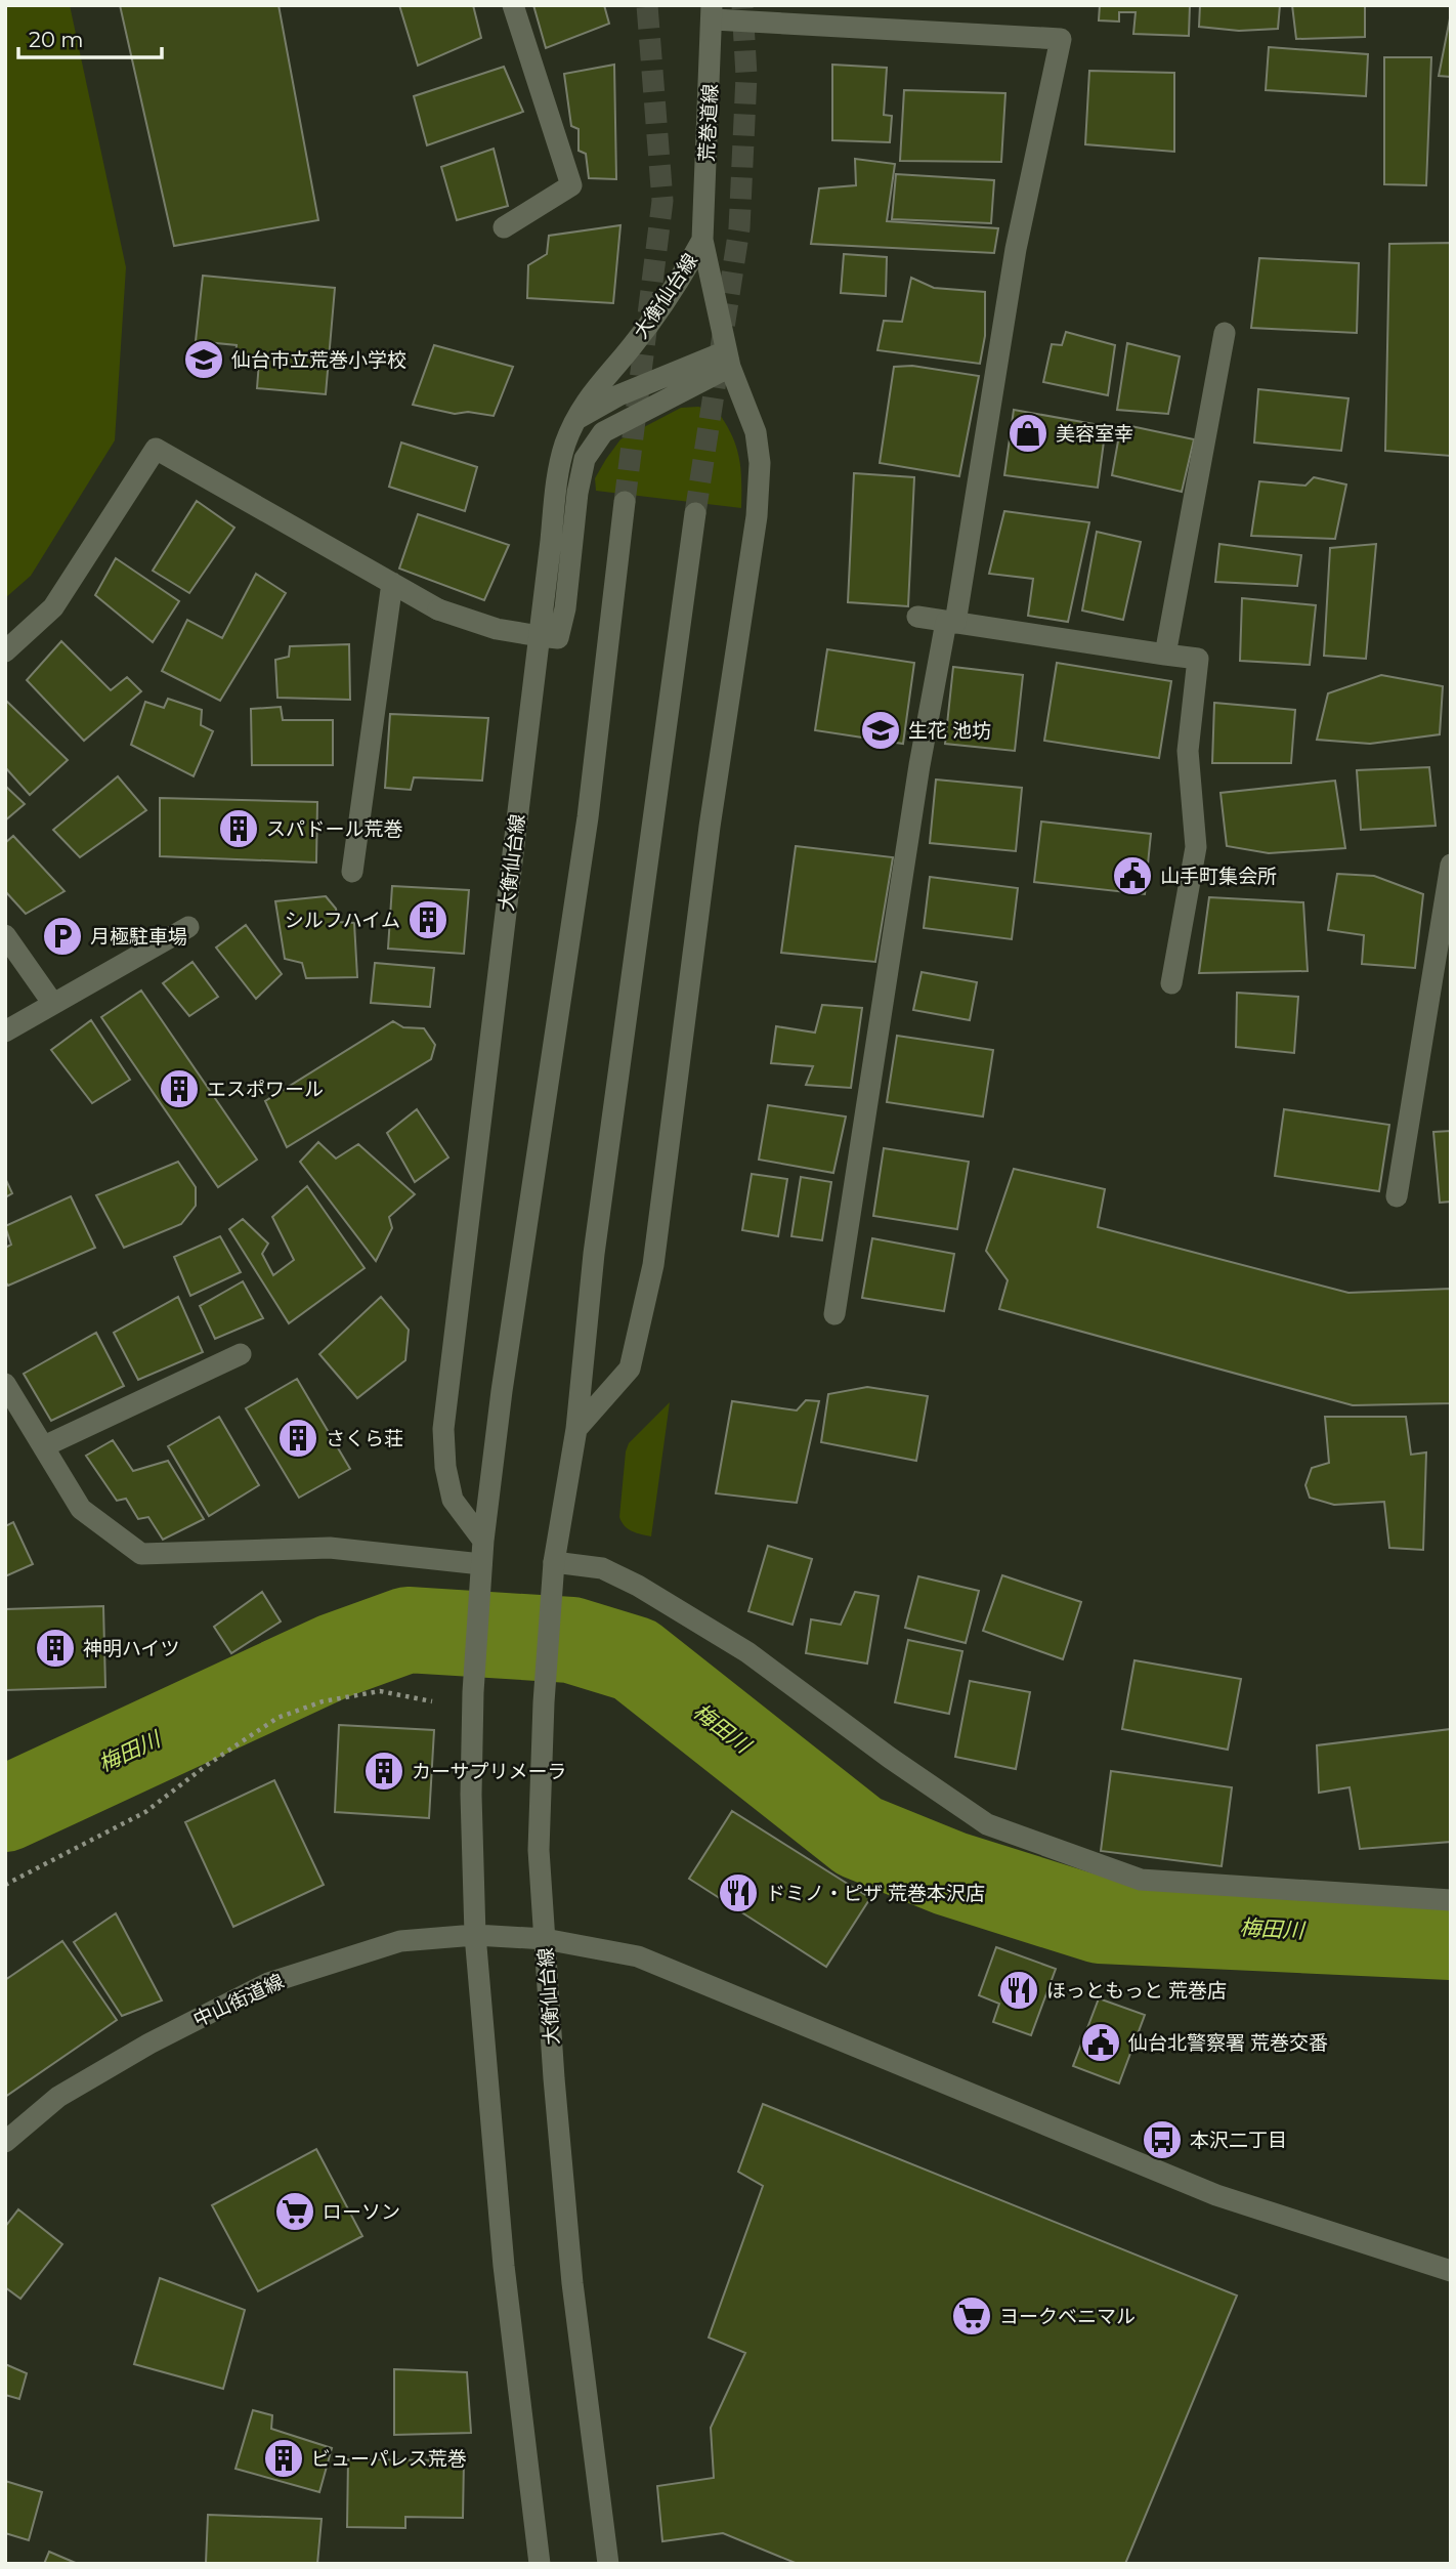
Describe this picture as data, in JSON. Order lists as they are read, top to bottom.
{
  "streets": {
    "main road": ["荒巻道線", "大衡仙台線", "中山街道線"]
  },
  "crossings": [
    ["荒巻道線", "大衡仙台線"],
    ["大衡仙台線", "中山街道線"]
  ],
  "water": ["梅田川"],
  "places": {
    "school or university": ["仙台市立荒巻小学校", "生花 池坊"],
    "shop": ["美容室幸"],
    "building": [
      "スパドール荒巻",
      "シルフハイム",
      "エスポワール",
      "さくら荘",
      "神明ハイツ",
      "カーサプリメーラ",
      "ビューパレス荒巻"
    ],
    "public building": ["山手町集会所", "仙台北警察署 荒巻交番"],
    "parking": ["月極駐車場"],
    "restaurant": ["ドミノ・ピザ 荒巻本沢店", "ほっともっと 荒巻店"],
    "bus stop": ["本沢二丁目"],
    "supermarket": ["ローソン", "ヨークベニマル"]
  },
  "scale_bar": "20 m"
}
